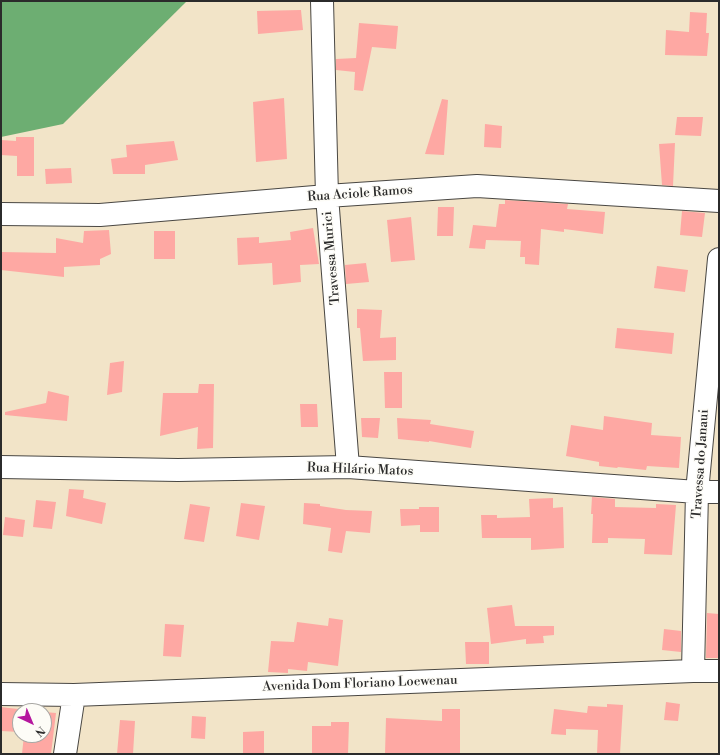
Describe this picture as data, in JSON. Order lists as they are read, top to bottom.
{
  "streets": {
    "street": [
      "Rua Aciole Ramos",
      "Travessa Murici",
      "Travessa do Janaui",
      "Rua Hilário Matos",
      "Avenida Dom Floriano Loewenau"
    ]
  },
  "crossings": [
    ["Rua Aciole Ramos", "Travessa Murici"],
    ["Travessa Murici", "Rua Hilário Matos"],
    ["Travessa do Janaui", "Rua Hilário Matos"],
    ["Travessa do Janaui", "Avenida Dom Floriano Loewenau"]
  ],
  "north": "bottom right"
}
